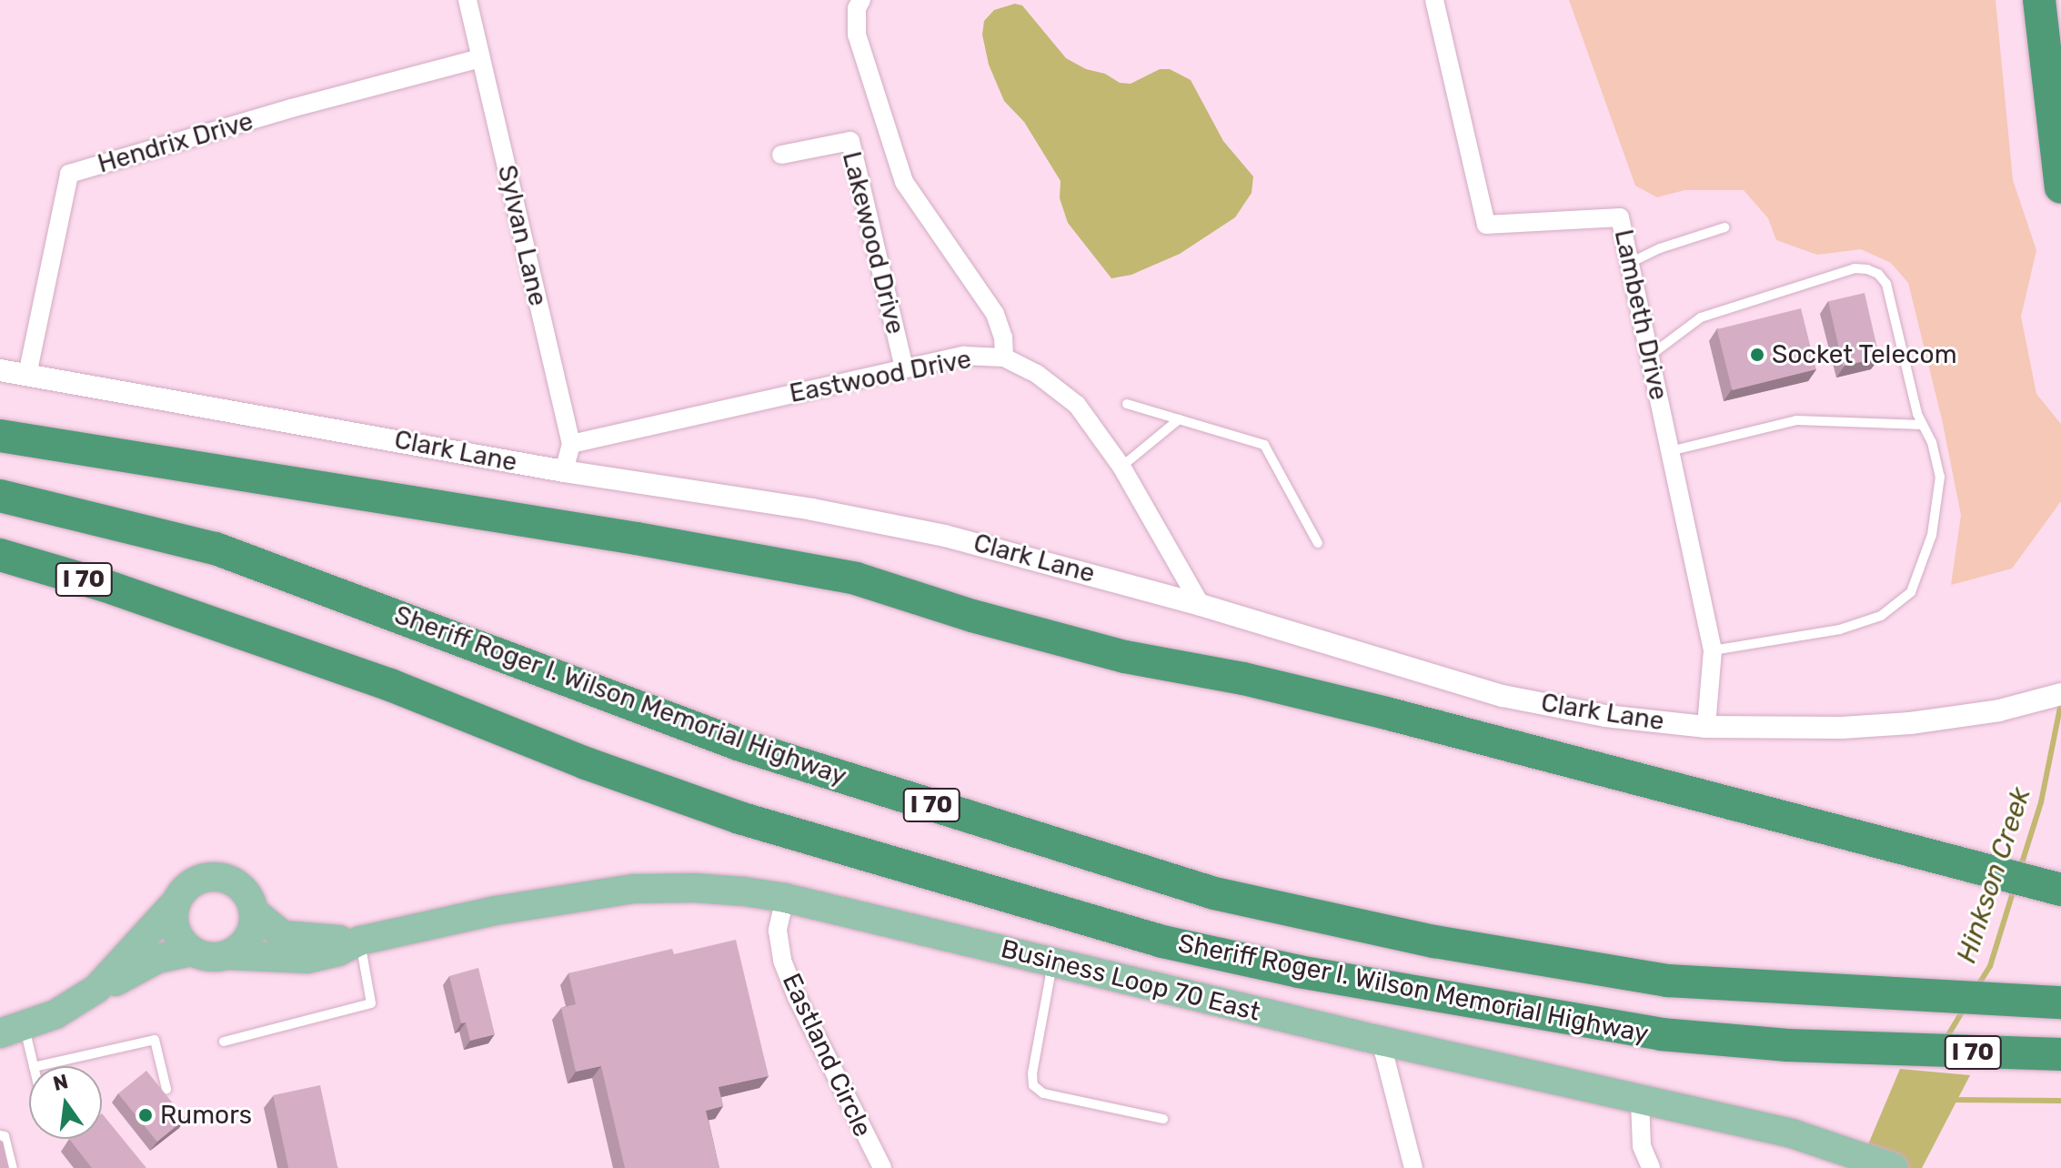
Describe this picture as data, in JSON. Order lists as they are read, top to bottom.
{
  "streets": {
    "highway": ["I 70", "Sheriff Roger I. Wilson Memorial Highway"],
    "main road": ["Business Loop 70 East"],
    "street": [
      "Hendrix Drive",
      "Sylvan Lane",
      "Lakewood Drive",
      "Lambeth Drive",
      "Eastwood Drive",
      "Clark Lane",
      "Eastland Circle"
    ]
  },
  "crossings": [
    ["Hendrix Drive", "Sylvan Lane"],
    ["Hendrix Drive", "Clark Lane"],
    ["Sylvan Lane", "Eastwood Drive"],
    ["Sylvan Lane", "Clark Lane"],
    ["Lakewood Drive", "Eastwood Drive"],
    ["Lambeth Drive", "Clark Lane"],
    ["Eastwood Drive", "Clark Lane"],
    ["Business Loop 70 East", "Eastland Circle"]
  ],
  "water": ["Hinkson Creek"],
  "places": ["Socket Telecom", "Rumors"],
  "north": "top"
}
